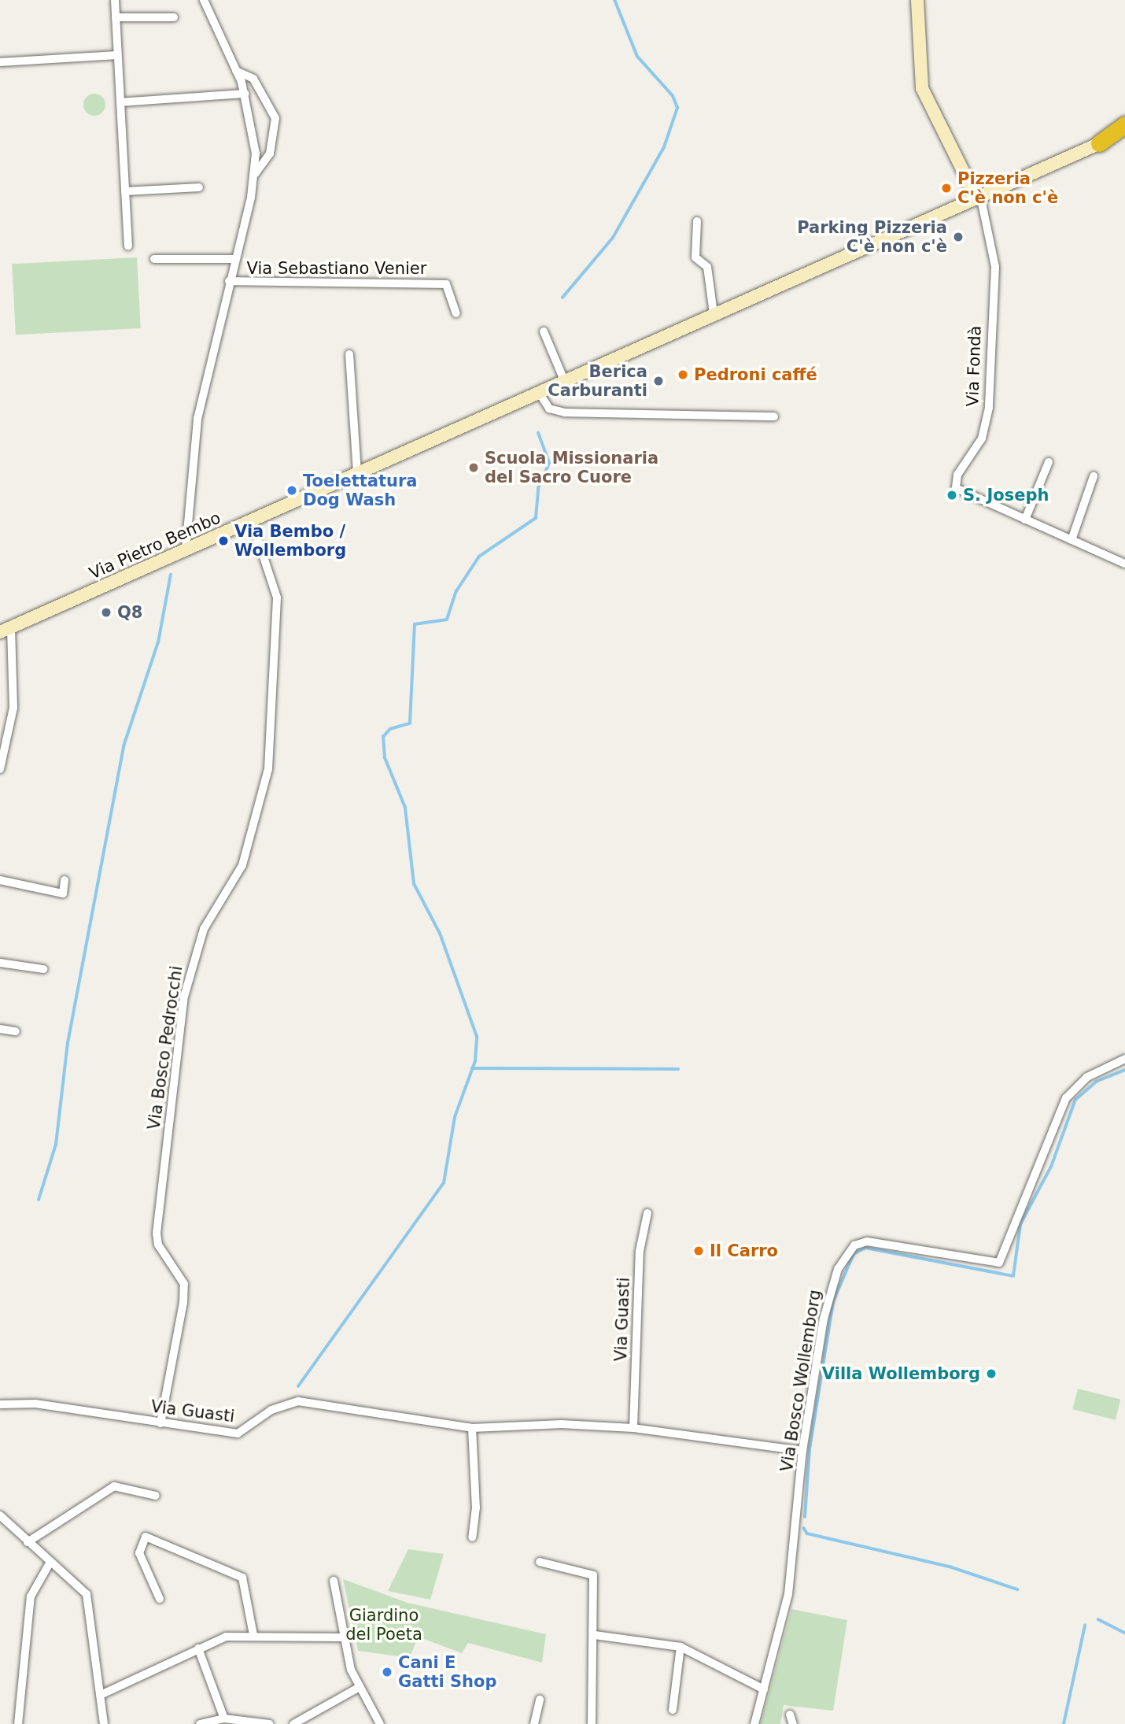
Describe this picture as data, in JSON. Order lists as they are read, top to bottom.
{
  "streets": {
    "main road": ["Via Pietro Bembo"],
    "street": [
      "Via Sebastiano Venier",
      "Via Fondà",
      "Via Bosco Pedrocchi",
      "Via Guasti",
      "Via Bosco Wollemborg"
    ]
  },
  "crossings": [
    ["Via Sebastiano Venier", "Via Pietro Bembo"],
    ["Via Fondà", "Via Pietro Bembo"],
    ["Via Pietro Bembo", "Via Bosco Pedrocchi"],
    ["Via Bosco Pedrocchi", "Via Guasti"],
    ["Via Guasti", "Via Bosco Wollemborg"]
  ],
  "parks": ["Giardino del Poeta"],
  "places": [
    "Pizzeria C'è non c'è",
    "Parking Pizzeria C'è non c'è",
    "Pedroni caffé",
    "Berica Carburanti",
    "Scuola Missionaria del Sacro Cuore",
    "Toelettatura Dog Wash",
    "S. Joseph",
    "Via Bembo / Wollemborg",
    "Q8",
    "Il Carro",
    "Villa Wollemborg",
    "Cani E Gatti Shop"
  ]
}
